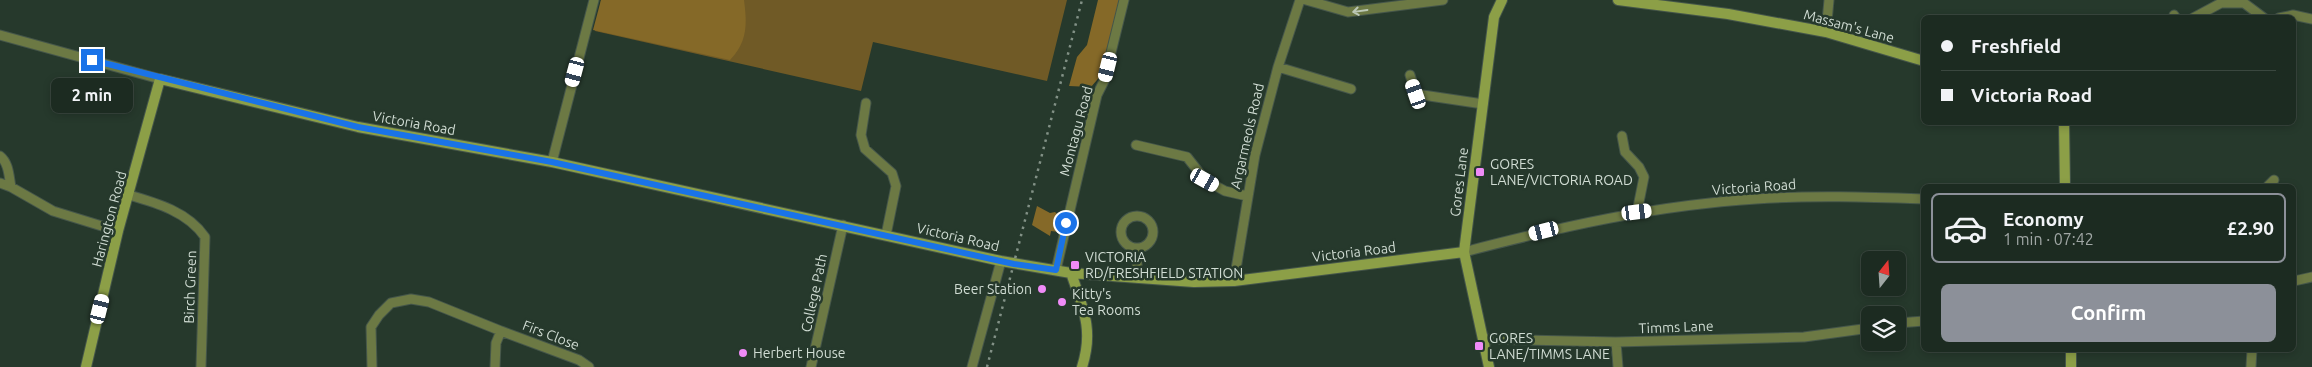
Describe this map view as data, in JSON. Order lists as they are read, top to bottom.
{
  "streets": {
    "street": [
      "Massam's Lane",
      "Victoria Road",
      "Montagu Road",
      "Argarmeols Road",
      "Gores Lane",
      "Harington Road",
      "Birch Green",
      "College Path",
      "Timms Lane",
      "Firs Close"
    ]
  },
  "crossings": [
    ["Victoria Road", "Montagu Road"],
    ["Victoria Road", "Argarmeols Road"],
    ["Victoria Road", "Gores Lane"],
    ["Victoria Road", "Harington Road"],
    ["Victoria Road", "College Path"],
    ["Gores Lane", "Timms Lane"],
    ["Harington Road", "Birch Green"]
  ],
  "places": {
    "transit": ["GORES LANE/VICTORIA ROAD", "VICTORIA RD/FRESHFIELD STATION", "GORES LANE/TIMMS LANE"],
    "other": ["Beer Station", "Kitty's Tea Rooms", "Herbert House"]
  },
  "north": "top",
  "page": {
    "banner": ["Freshfield", "Victoria Road"],
    "bubble": "2 min",
    "list": [
      {
        "name": "Economy",
        "note": "1 min · 07:42",
        "value": "£2.90"
      }
    ],
    "buttons": "Confirm"
  }
}
